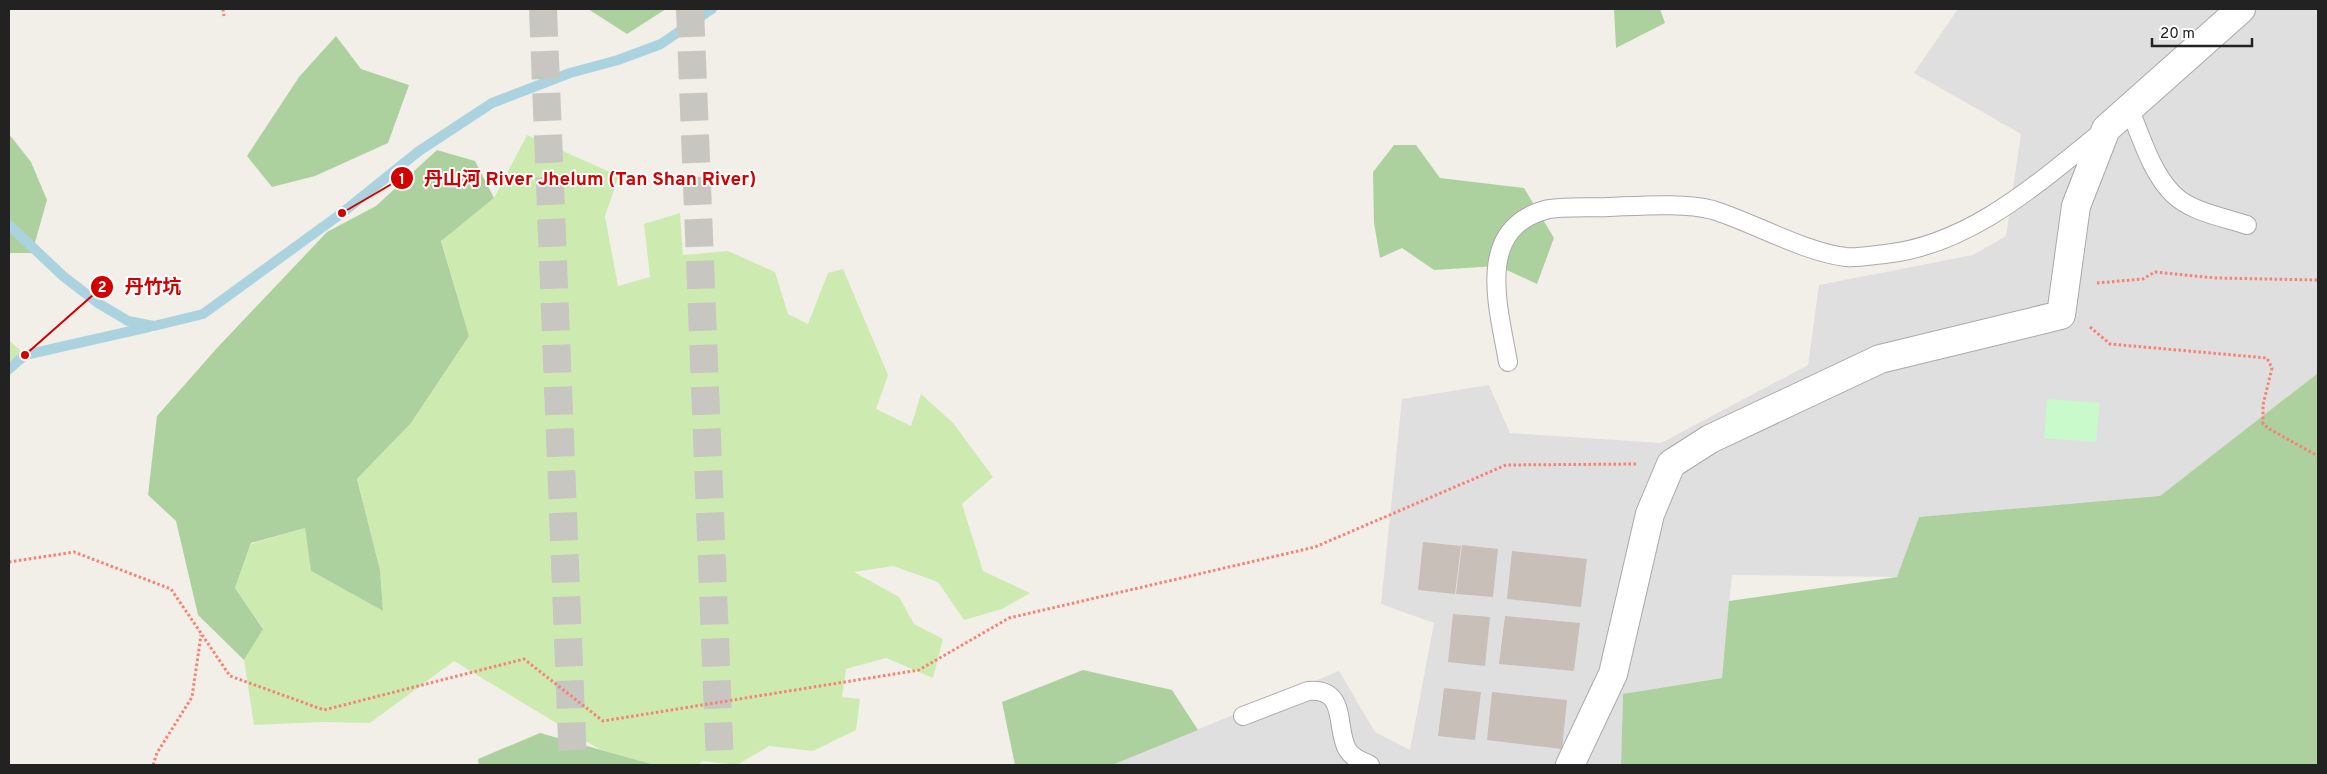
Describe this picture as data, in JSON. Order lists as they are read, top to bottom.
{
  "places": ["丹山河 River Jhelum (Tan Shan River)", "丹竹坑"],
  "scale_bar": "20 m"
}
